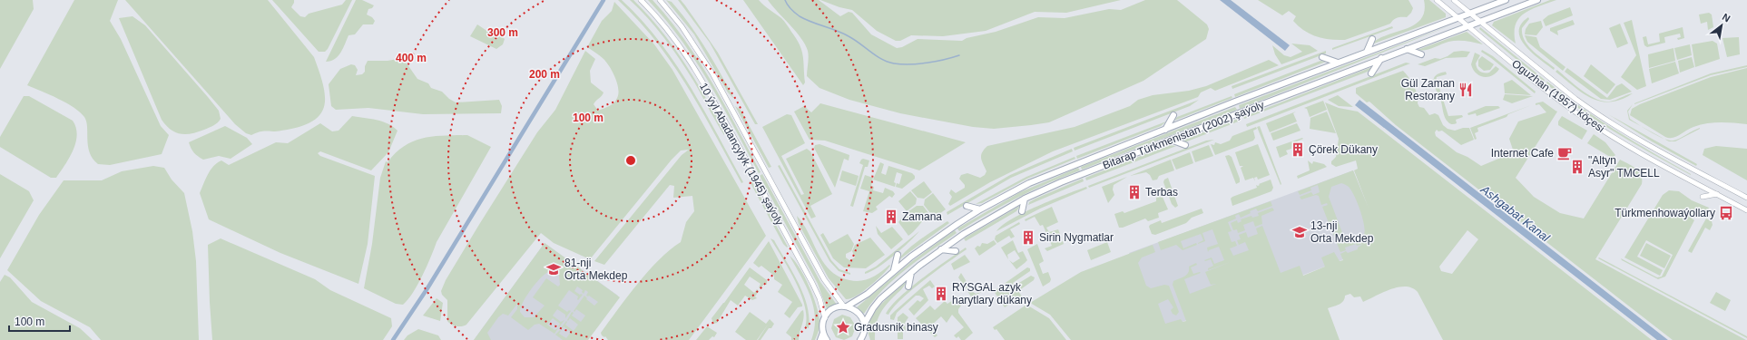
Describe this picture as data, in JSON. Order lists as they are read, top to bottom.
{
  "streets": {
    "main road": ["Oguzhan (1957) köçesi", "Bitarap Türkmenistan (2002) şaýoly", "10 ýyl Abadançylyk (1945) şaýoly"]
  },
  "crossings": [
    ["Oguzhan (1957) köçesi", "Bitarap Türkmenistan (2002) şaýoly"],
    ["Bitarap Türkmenistan (2002) şaýoly", "10 ýyl Abadançylyk (1945) şaýoly"]
  ],
  "water": ["Ashgabat Kanal"],
  "places": {
    "restaurant": ["Gül Zaman Restorany"],
    "building": [
      "Çörek Dükany",
      "\"Altyn Asyr\" TMCELL",
      "Terbas",
      "Zamana",
      "Sirin Nygmatlar",
      "RYSGAL azyk harytlary dükany"
    ],
    "cafe": ["Internet Cafe"],
    "bus stop": ["Türkmenhowaýollary"],
    "school or university": ["13-nji Orta Mekdep", "81-nji Orta Mekdep"],
    "place": ["Gradusnik binasy"]
  },
  "scale_bar": "100 m",
  "north": "top right",
  "rings": [
    "300 m",
    "400 m",
    "200 m",
    "100 m"
  ]
}
